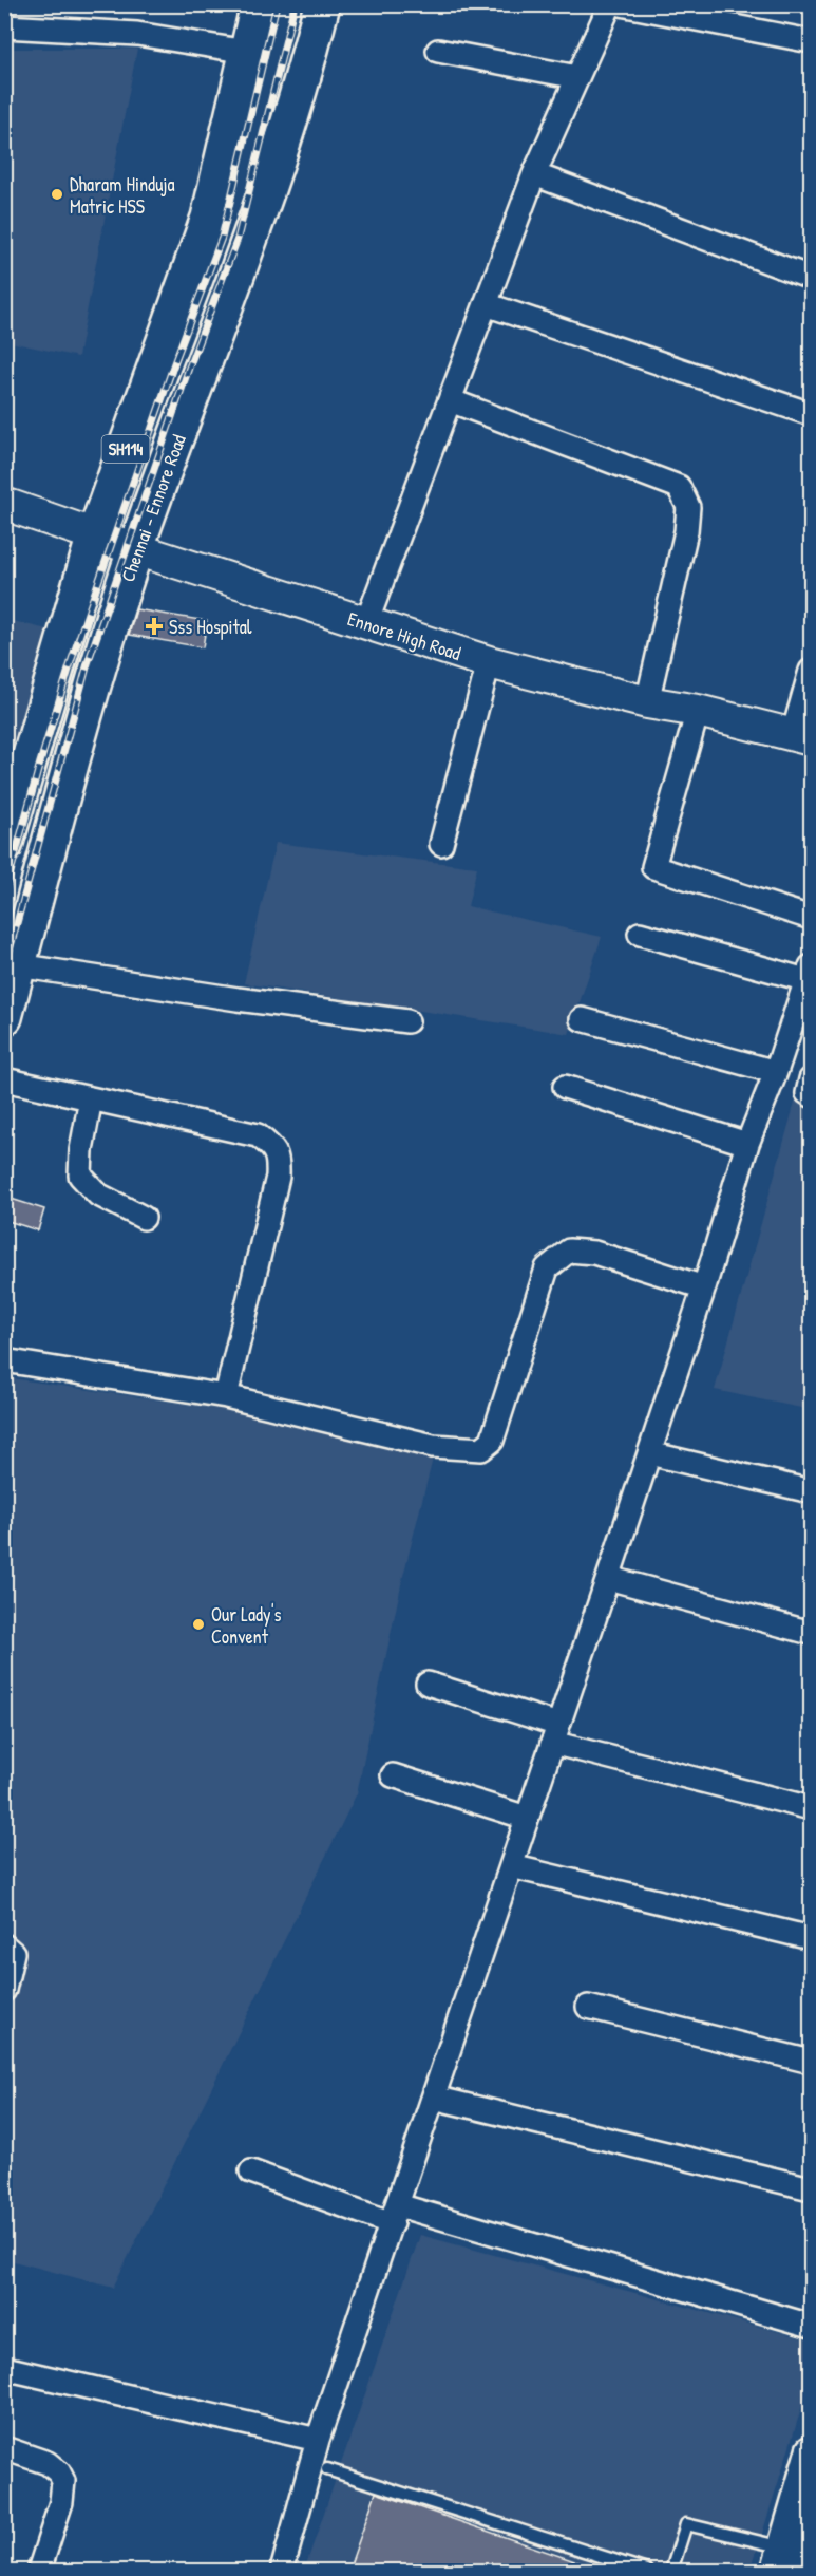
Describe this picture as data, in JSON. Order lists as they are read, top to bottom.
{
  "streets": {
    "main road": ["SH114", "Chennai - Ennore Road", "Ennore High Road"]
  },
  "crossings": [
    ["SH114", "Ennore High Road"],
    ["Chennai - Ennore Road", "Ennore High Road"]
  ],
  "places": {
    "other": ["Dharam Hinduja Matric HSS", "Our Lady's Convent"],
    "health": ["Sss Hospital"]
  }
}
